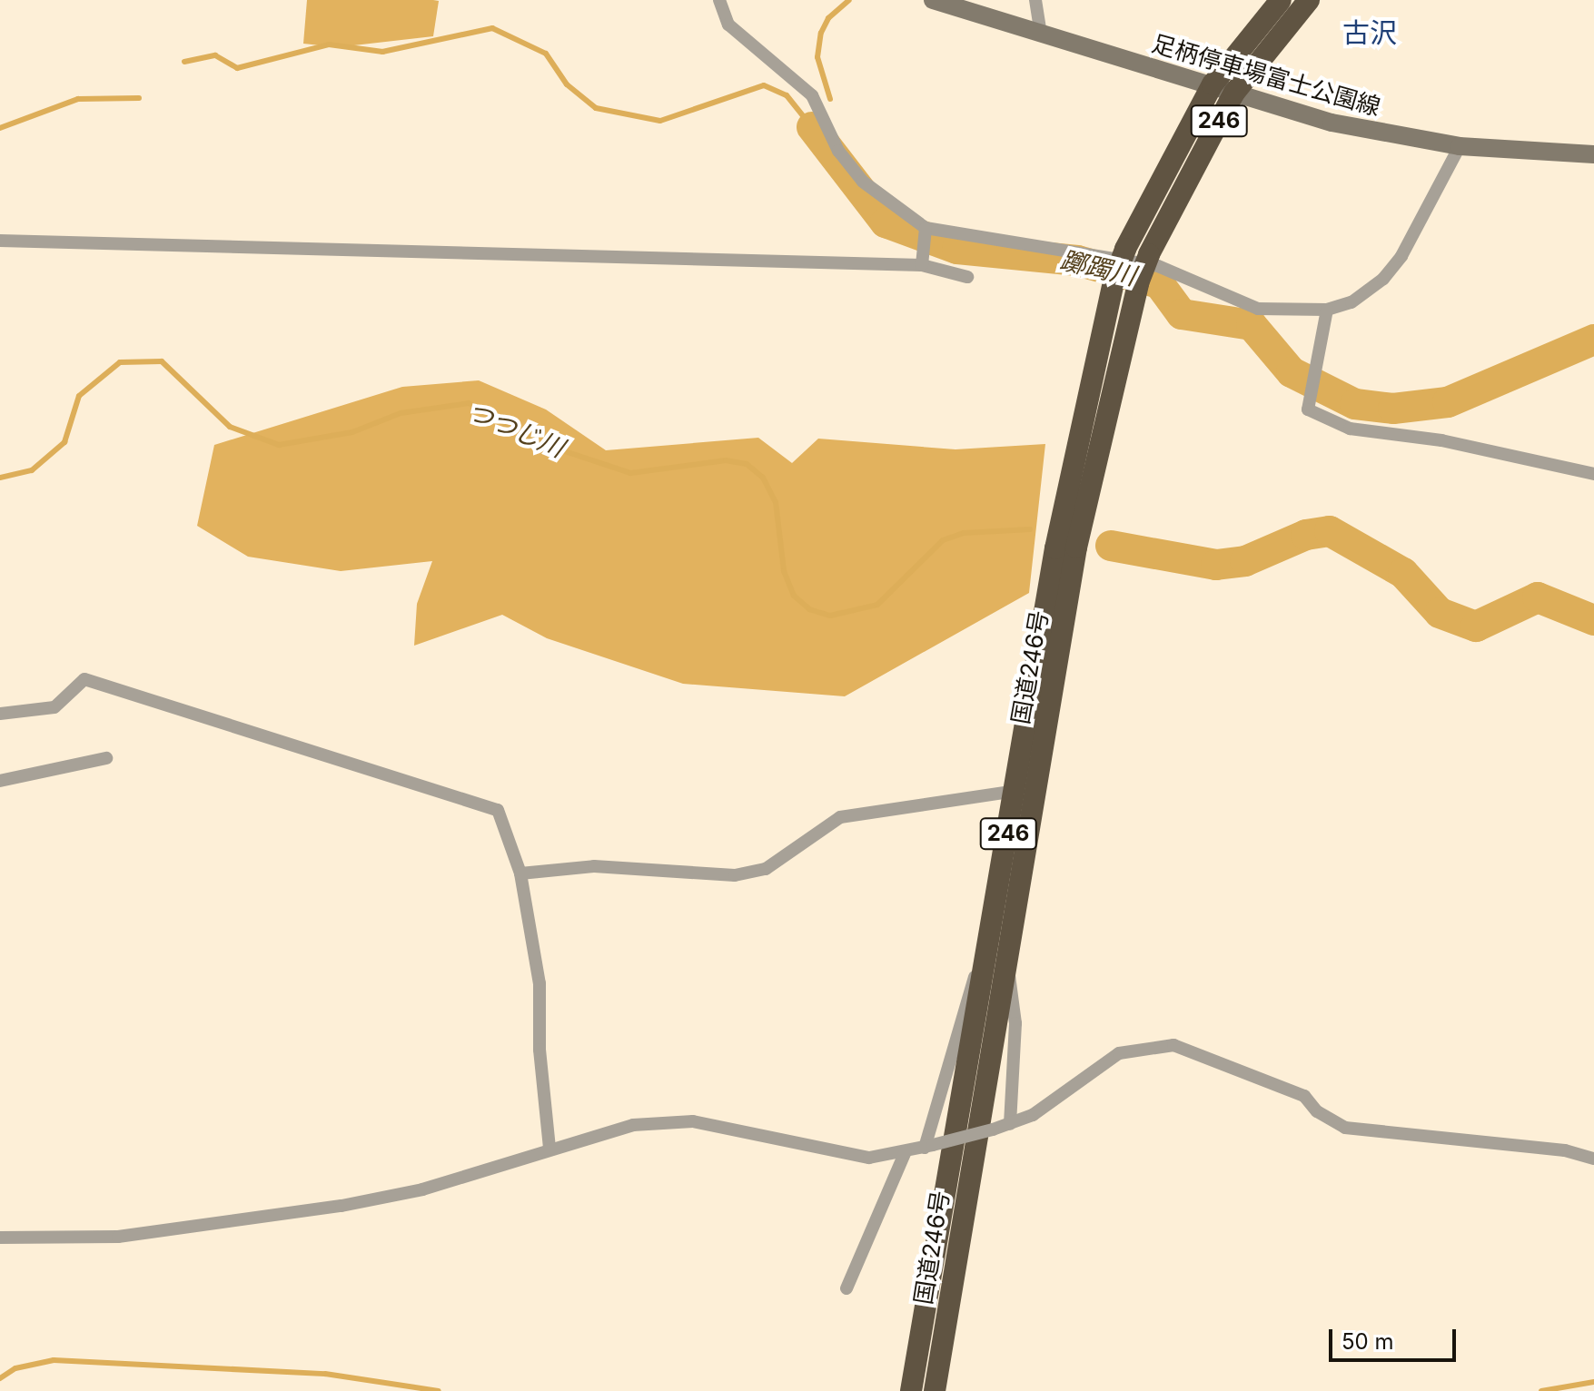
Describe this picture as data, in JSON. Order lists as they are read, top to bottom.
{
  "streets": {
    "highway": ["246", "国道246号"],
    "main road": ["足柄停車場富士公園線"]
  },
  "crossings": [
    ["足柄停車場富士公園線", "国道246号"]
  ],
  "districts": ["古沢"],
  "water": ["躑躅川", "つつじ川"],
  "scale_bar": "50 m"
}
